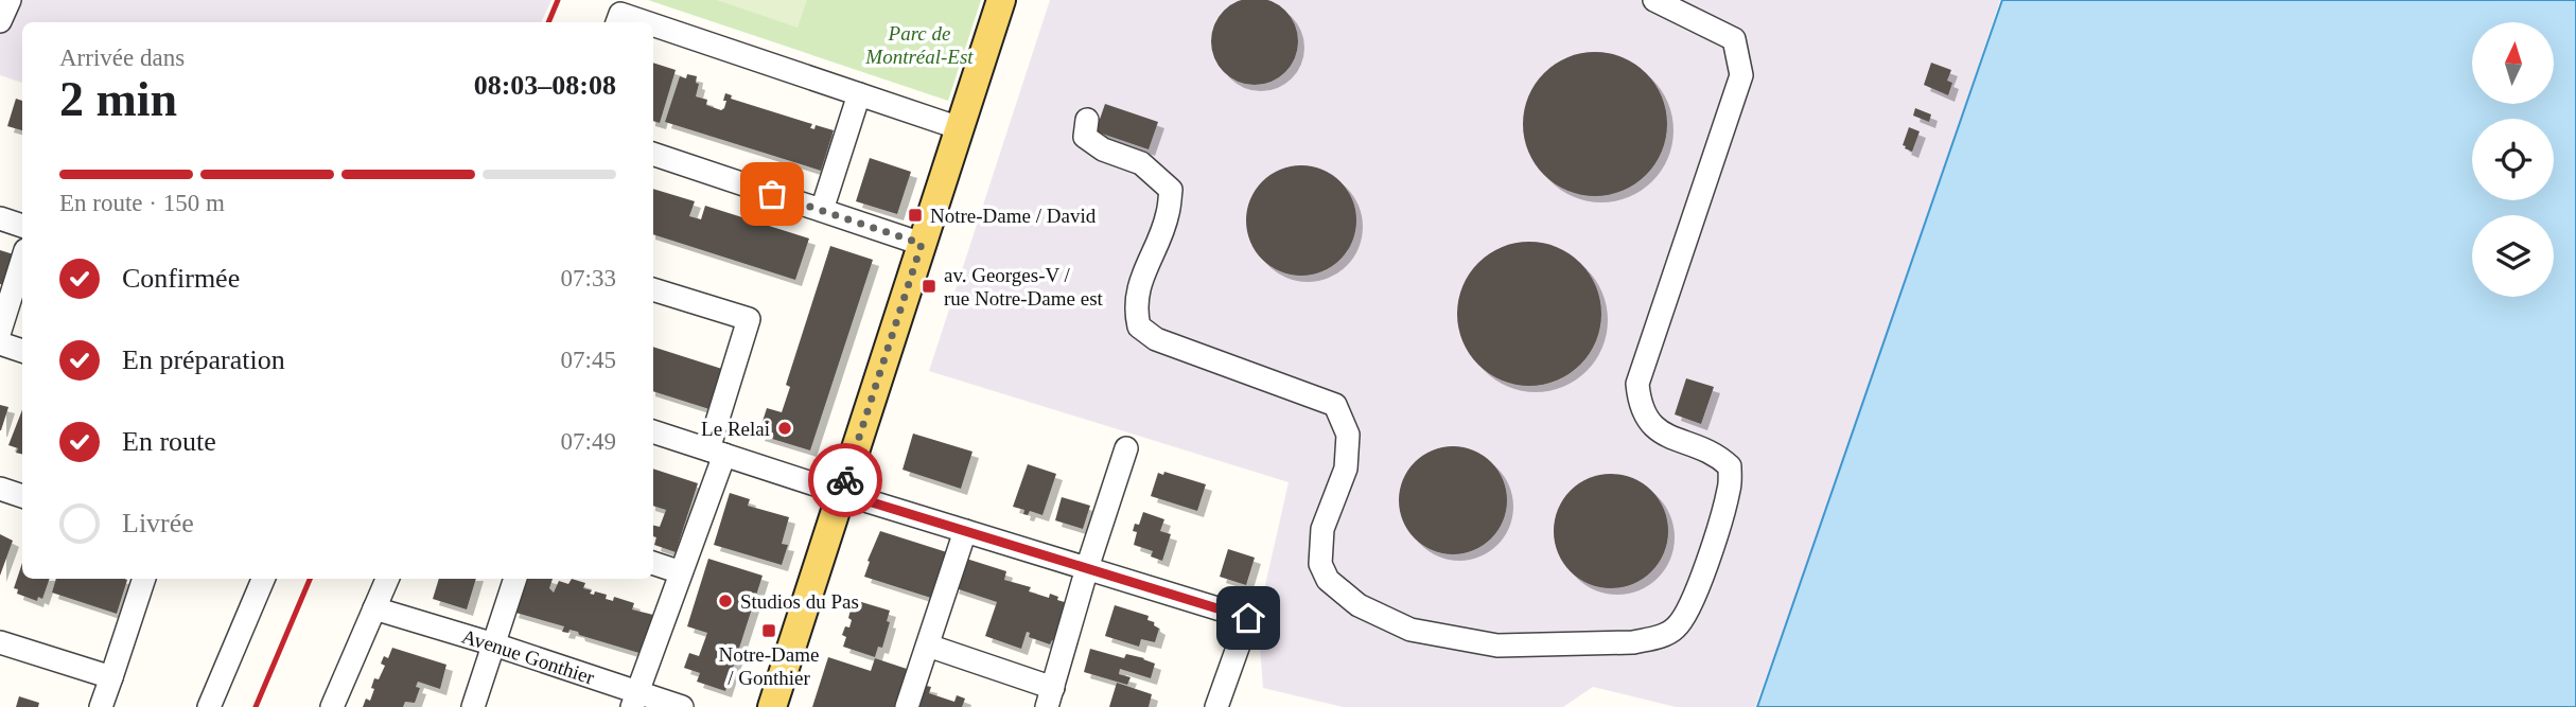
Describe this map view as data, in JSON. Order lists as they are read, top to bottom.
{
  "streets": {
    "street": ["Avenue Gonthier"]
  },
  "parks": ["Parc de Montréal-Est"],
  "places": {
    "transit": ["Notre-Dame / David", "av. Georges-V / rue Notre-Dame est", "Notre-Dame / Gonthier"],
    "other": ["Le Relai", "Studios du Pas"]
  },
  "north": "top",
  "page": {
    "heading": ["2 min", "Arrivée dans", "08:03–08:08"],
    "bar": "En route · 150 m",
    "list": [
      ["Confirmée", "07:33"],
      ["En préparation", "07:45"],
      ["En route", "07:49"],
      "Livrée"
    ]
  }
}
